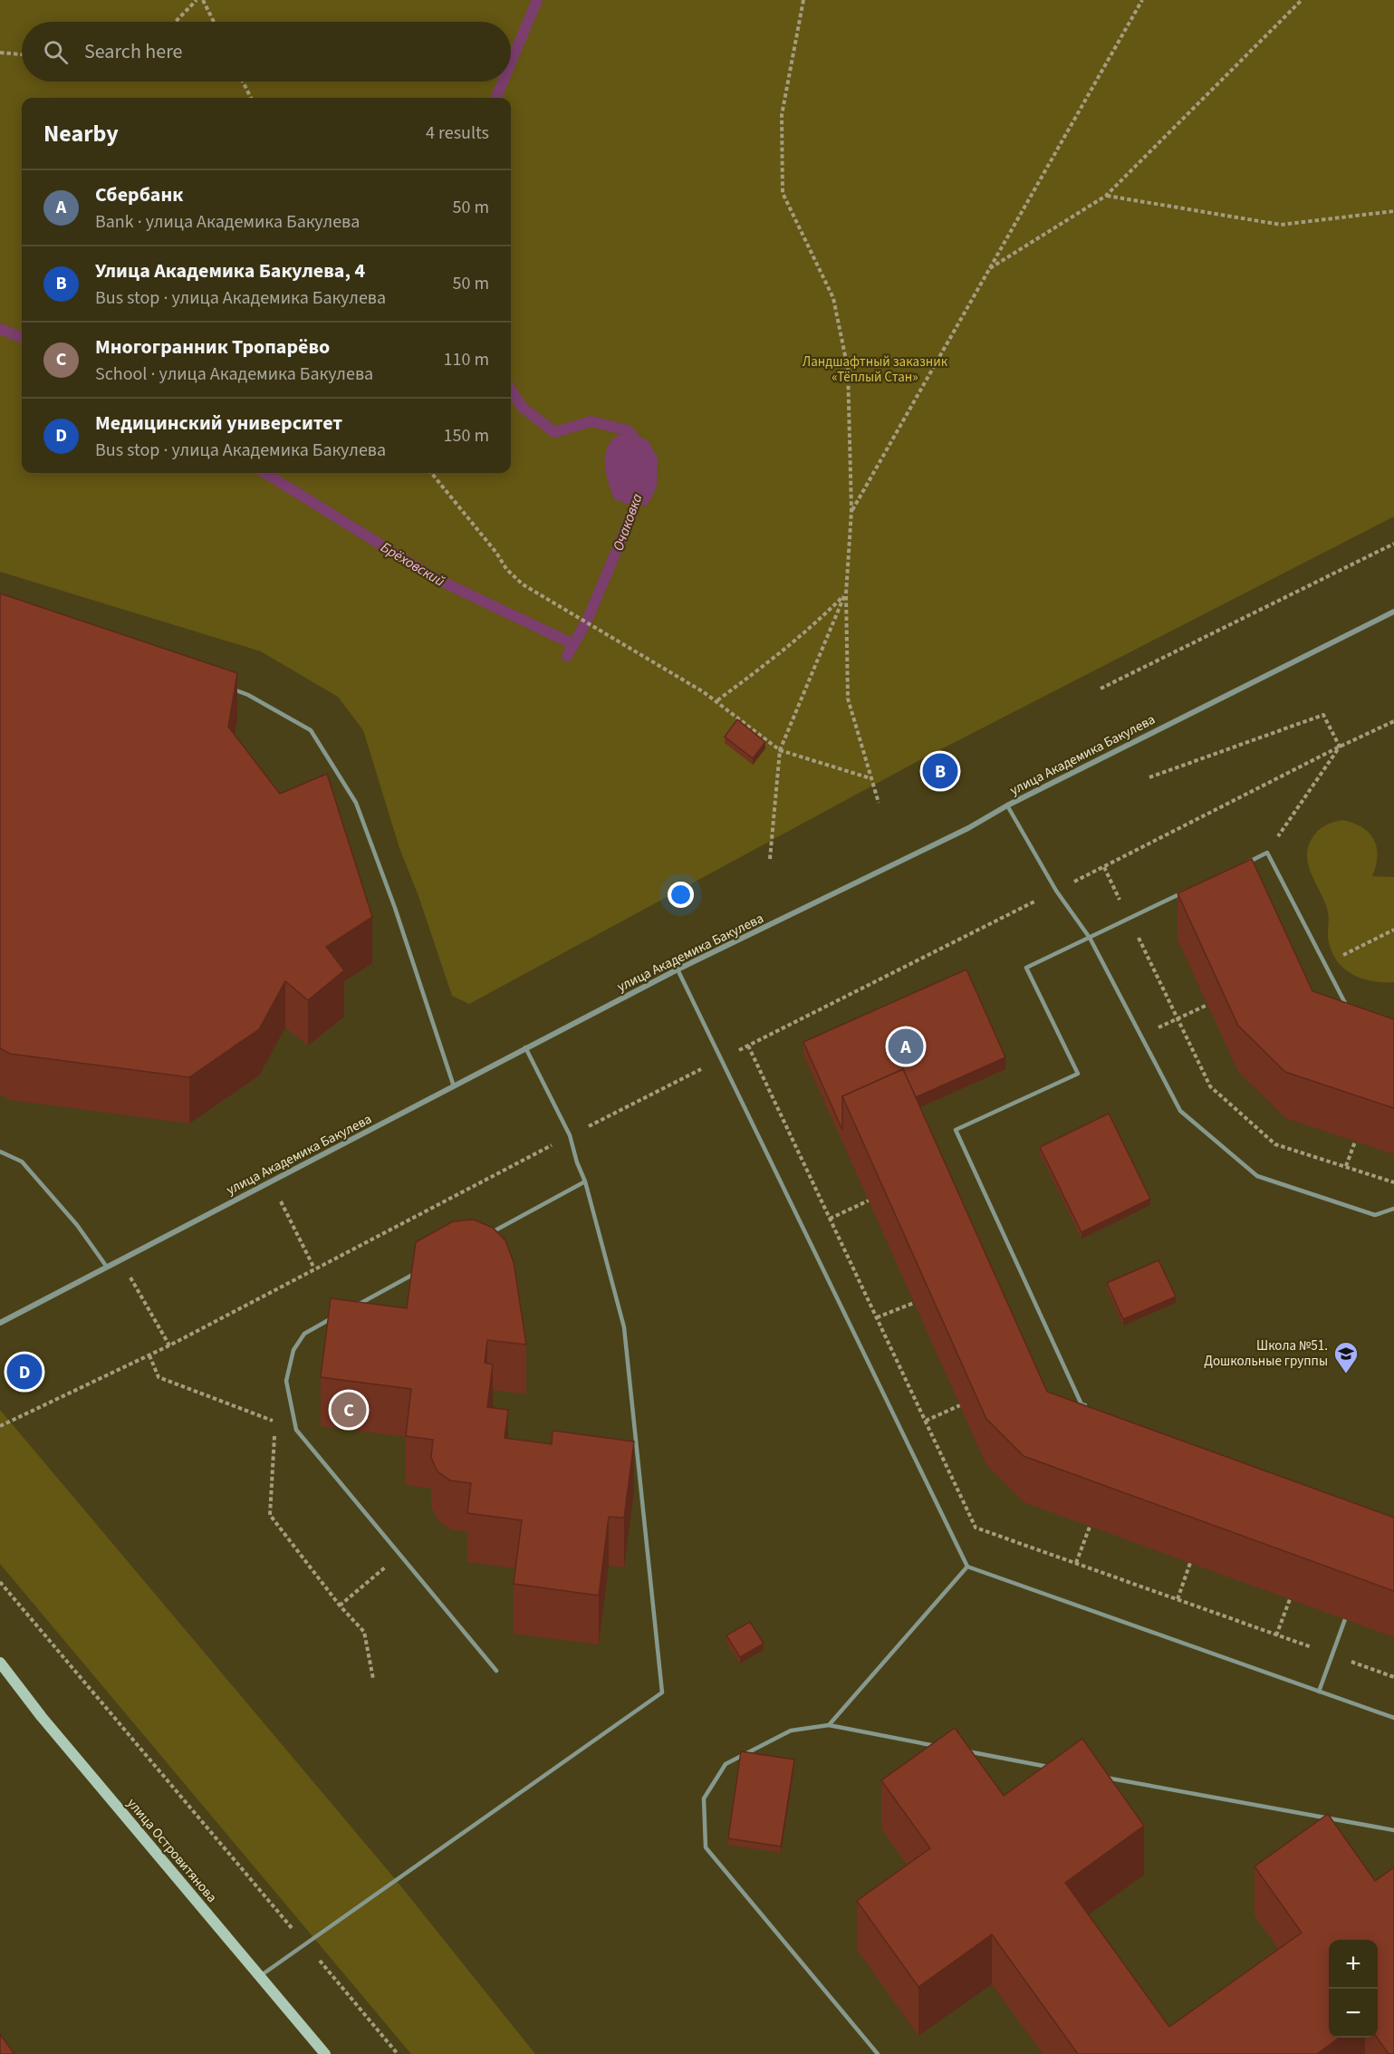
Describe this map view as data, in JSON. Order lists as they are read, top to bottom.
{
  "streets": {
    "main road": ["улица Островитянова"],
    "street": ["улица Академика Бакулева"]
  },
  "water": ["Очаковка", "Брёховский"],
  "parks": ["Ландшафтный заказник «Тёплый Стан»"],
  "places": {
    "school or university": ["Школа №51. Дошкольные группы"]
  },
  "page": {
    "search": "Search here",
    "heading": ["Nearby", "4 results"],
    "list": [
      {
        "mark": "A",
        "name": "Сбербанк",
        "note": "Bank · улица Академика Бакулева",
        "value": "50 m"
      },
      {
        "mark": "B",
        "name": "Улица Академика Бакулева, 4",
        "note": "Bus stop · улица Академика Бакулева",
        "value": "50 m"
      },
      {
        "mark": "C",
        "name": "Многогранник Тропарёво",
        "note": "School · улица Академика Бакулева",
        "value": "110 m"
      },
      {
        "mark": "D",
        "name": "Медицинский университет",
        "note": "Bus stop · улица Академика Бакулева",
        "value": "150 m"
      }
    ],
    "pins": [
      "B",
      "A",
      "D",
      "C"
    ],
    "map_buttons": ["+", "−"]
  }
}
